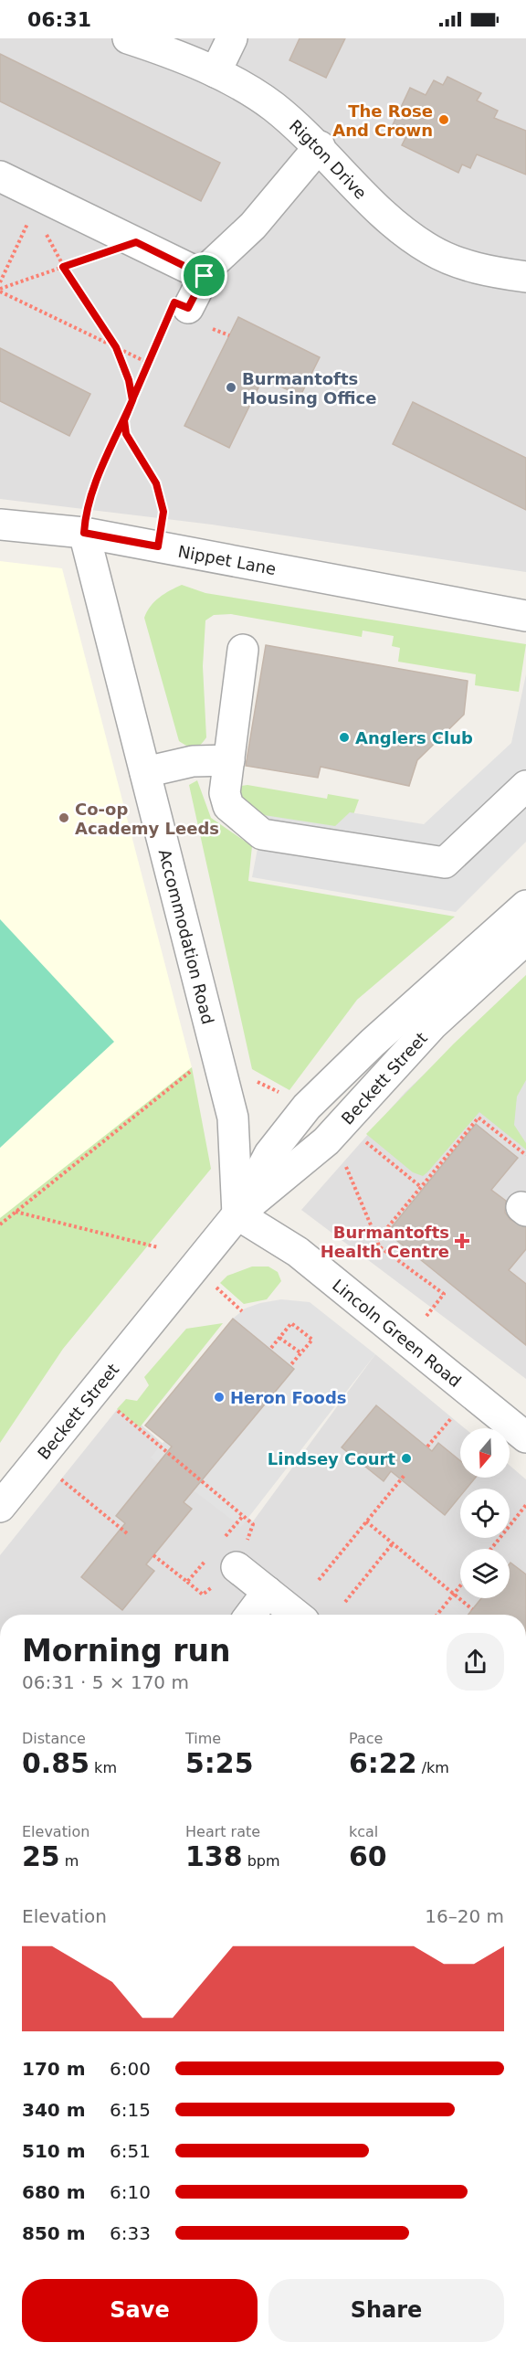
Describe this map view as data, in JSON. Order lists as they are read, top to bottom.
{
  "streets": {
    "street": [
      "Rigton Drive",
      "Nippet Lane",
      "Accommodation Road",
      "Beckett Street",
      "Lincoln Green Road"
    ]
  },
  "crossings": [
    ["Nippet Lane", "Accommodation Road"],
    ["Accommodation Road", "Beckett Street"],
    ["Accommodation Road", "Lincoln Green Road"],
    ["Beckett Street", "Lincoln Green Road"]
  ],
  "places": {
    "other": [
      "The Rose And Crown",
      "Burmantofts Housing Office",
      "Anglers Club",
      "Co-op Academy Leeds",
      "Heron Foods",
      "Lindsey Court"
    ],
    "health": ["Burmantofts Health Centre"]
  },
  "north": "bottom",
  "page": {
    "status": "06:31",
    "heading": ["Morning run", "06:31 · 5 × 170 m"],
    "stats": [
      ["Distance", "0.85 km"],
      ["Time", "5:25"],
      ["Pace", "6:22 /km"],
      ["Elevation", "25 m"],
      ["Heart rate", "138 bpm"],
      ["kcal", "60"]
    ],
    "chart": ["Elevation", "16–20 m"],
    "list": [
      {
        "name": "170 m",
        "note": "6:00"
      },
      {
        "name": "340 m",
        "note": "6:15"
      },
      {
        "name": "510 m",
        "note": "6:51"
      },
      {
        "name": "680 m",
        "note": "6:10"
      },
      {
        "name": "850 m",
        "note": "6:33"
      }
    ],
    "buttons": ["Save", "Share"]
  }
}
